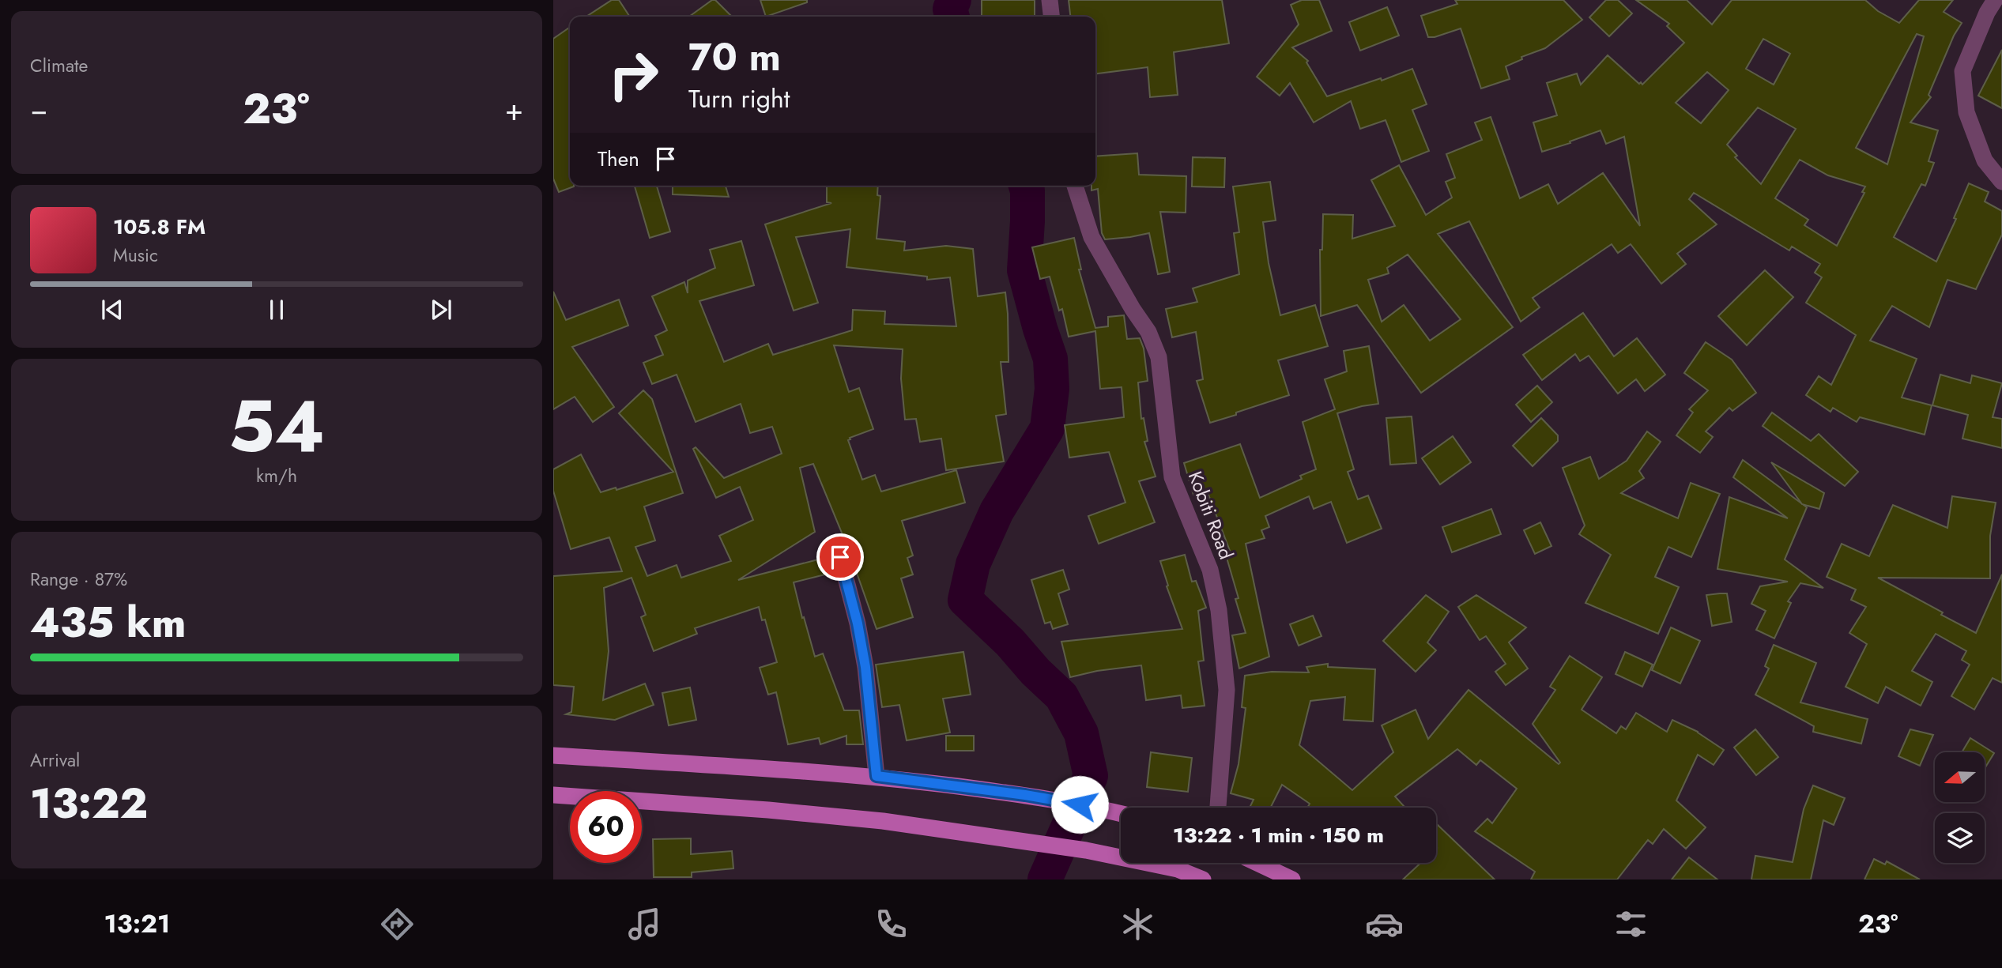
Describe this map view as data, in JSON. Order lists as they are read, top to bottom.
{
  "streets": {
    "street": ["Kobiti Road"]
  },
  "north": "left",
  "page": {
    "tile": [
      "Climate",
      ["54", "km/h"],
      ["Range · 87%", "435 km"],
      ["Arrival", "13:22"]
    ],
    "turn": ["70 m", "Turn right"],
    "heat": ["−", "23°", "+"],
    "then": "Then",
    "song": ["105.8 FM", "Music"],
    "limit": "60",
    "trip": "13:22 · 1 min · 150 m",
    "tabs": ["13:21", "23°"]
  }
}
